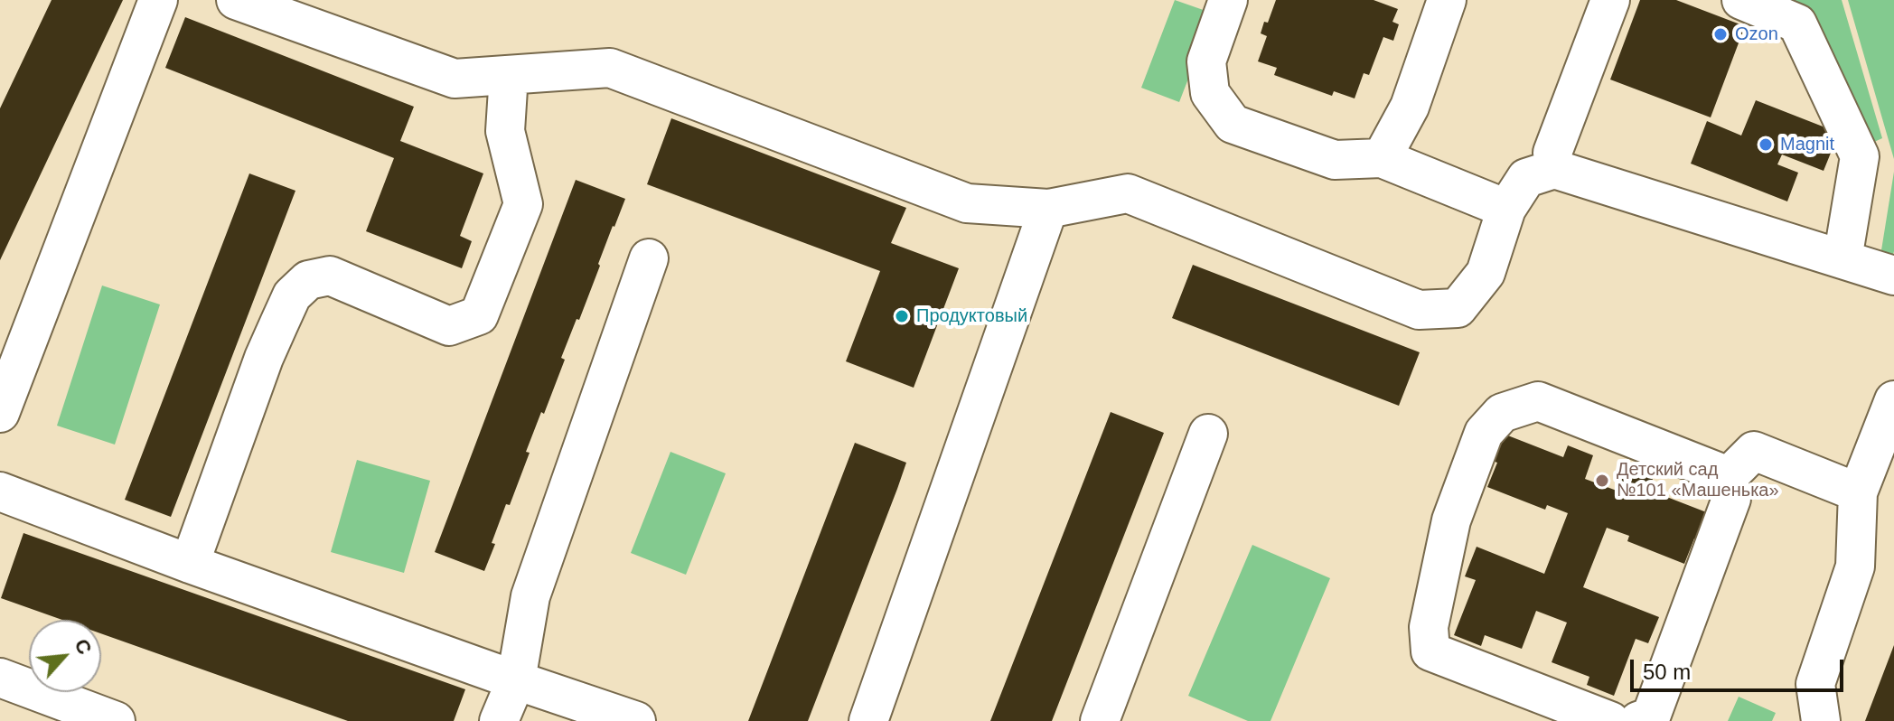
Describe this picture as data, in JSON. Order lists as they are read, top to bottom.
{
  "places": [
    "Ozon",
    "Magnit",
    "Продуктовый",
    "Детский сад №101 «Машенька»"
  ],
  "scale_bar": "50 m",
  "north": "top right"
}
